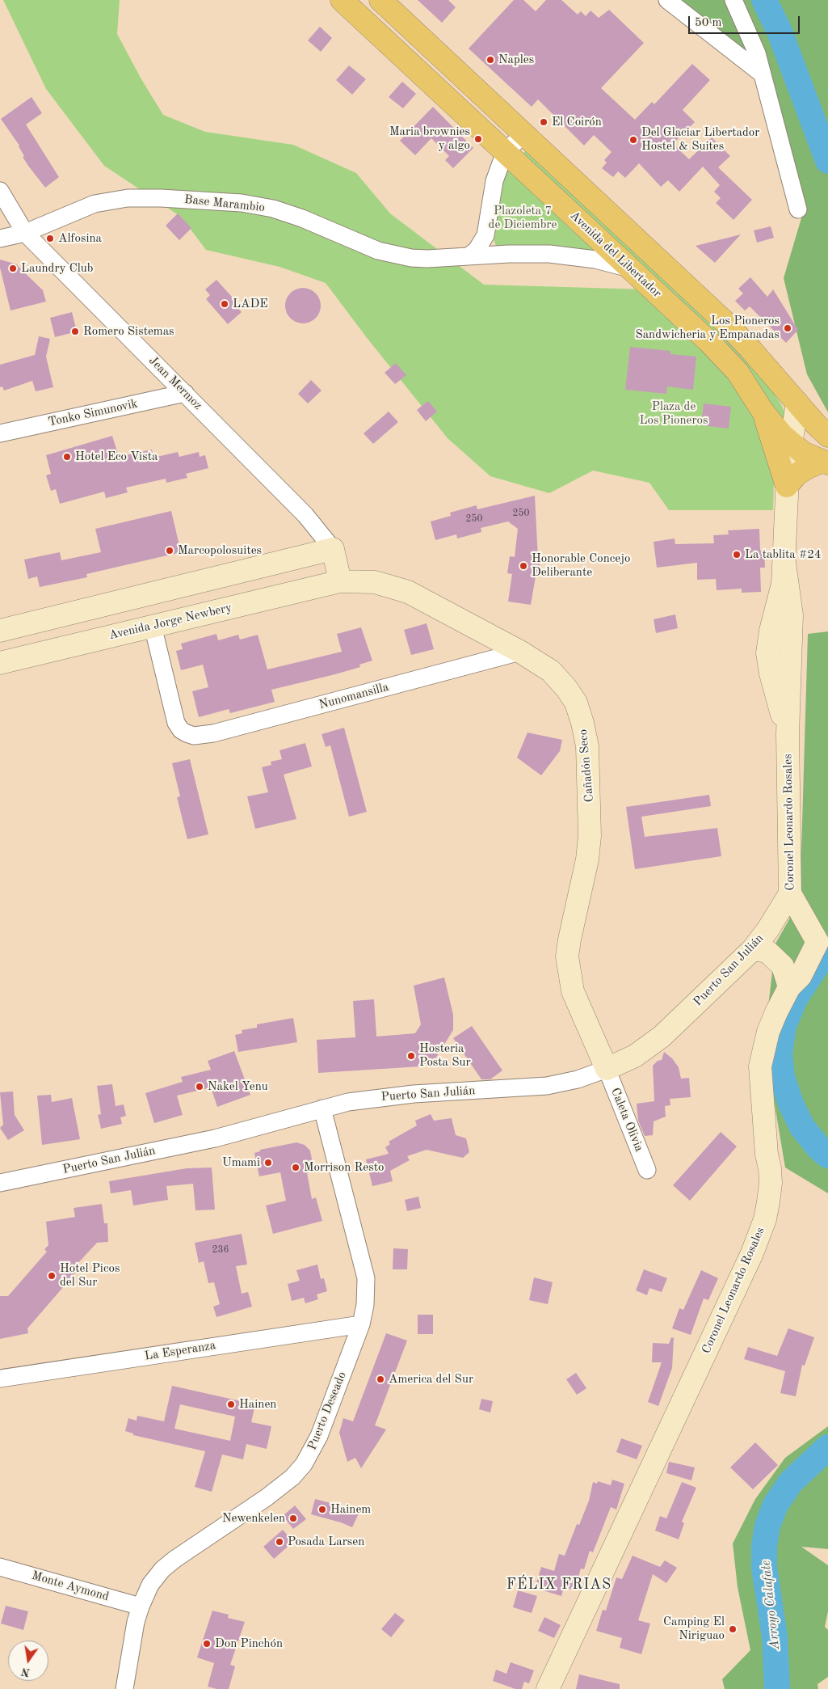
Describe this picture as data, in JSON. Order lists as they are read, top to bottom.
{
  "streets": {
    "main road": ["Avenida del Libertador"],
    "street": [
      "Base Marambio",
      "Jean Mermoz",
      "Tonko Simunovik",
      "Avenida Jorge Newbery",
      "Nunomansilla",
      "Cañadón Seco",
      "Coronel Leonardo Rosales",
      "Puerto San Julián",
      "Caleta Olivia",
      "La Esperanza",
      "Puerto Deseado",
      "Monte Aymond"
    ]
  },
  "crossings": [
    ["Base Marambio", "Avenida del Libertador"],
    ["Base Marambio", "Jean Mermoz"],
    ["Avenida del Libertador", "Coronel Leonardo Rosales"],
    ["Jean Mermoz", "Tonko Simunovik"],
    ["Jean Mermoz", "Avenida Jorge Newbery"],
    ["Jean Mermoz", "Cañadón Seco"],
    ["Avenida Jorge Newbery", "Nunomansilla"],
    ["Avenida Jorge Newbery", "Cañadón Seco"],
    ["Nunomansilla", "Cañadón Seco"],
    ["Cañadón Seco", "Puerto San Julián"],
    ["Cañadón Seco", "Caleta Olivia"],
    ["Coronel Leonardo Rosales", "Puerto San Julián"],
    ["Puerto San Julián", "Caleta Olivia"],
    ["Puerto San Julián", "Puerto Deseado"],
    ["La Esperanza", "Puerto Deseado"],
    ["Puerto Deseado", "Monte Aymond"]
  ],
  "districts": ["FÉLIX FRIAS"],
  "water": ["Arroyo Calafate"],
  "parks": ["Plazoleta 7 de Diciembre", "Plaza de Los Pioneros"],
  "places": [
    "Naples",
    "El Coirón",
    "Maria brownies y algo",
    "Del Glaciar Libertador Hostel & Suites",
    "Alfosina",
    "Laundry Club",
    "LADE",
    "Los Pioneros Sandwicheria y Empanadas",
    "Romero Sistemas",
    "Hotel Eco Vista",
    "Marcopolosuites",
    "La tablita #24",
    "Honorable Concejo Deliberante",
    "Hosteria Posta Sur",
    "Nakel Yenu",
    "Umami",
    "Morrison Resto",
    "Hotel Picos del Sur",
    "America del Sur",
    "Hainen",
    "Hainem",
    "Newenkelen",
    "Posada Larsen",
    "Camping El Niriguao",
    "Don Pinchón"
  ],
  "house_numbers": ["250", "250", "236"],
  "scale_bar": "50 m",
  "north": "bottom"
}
